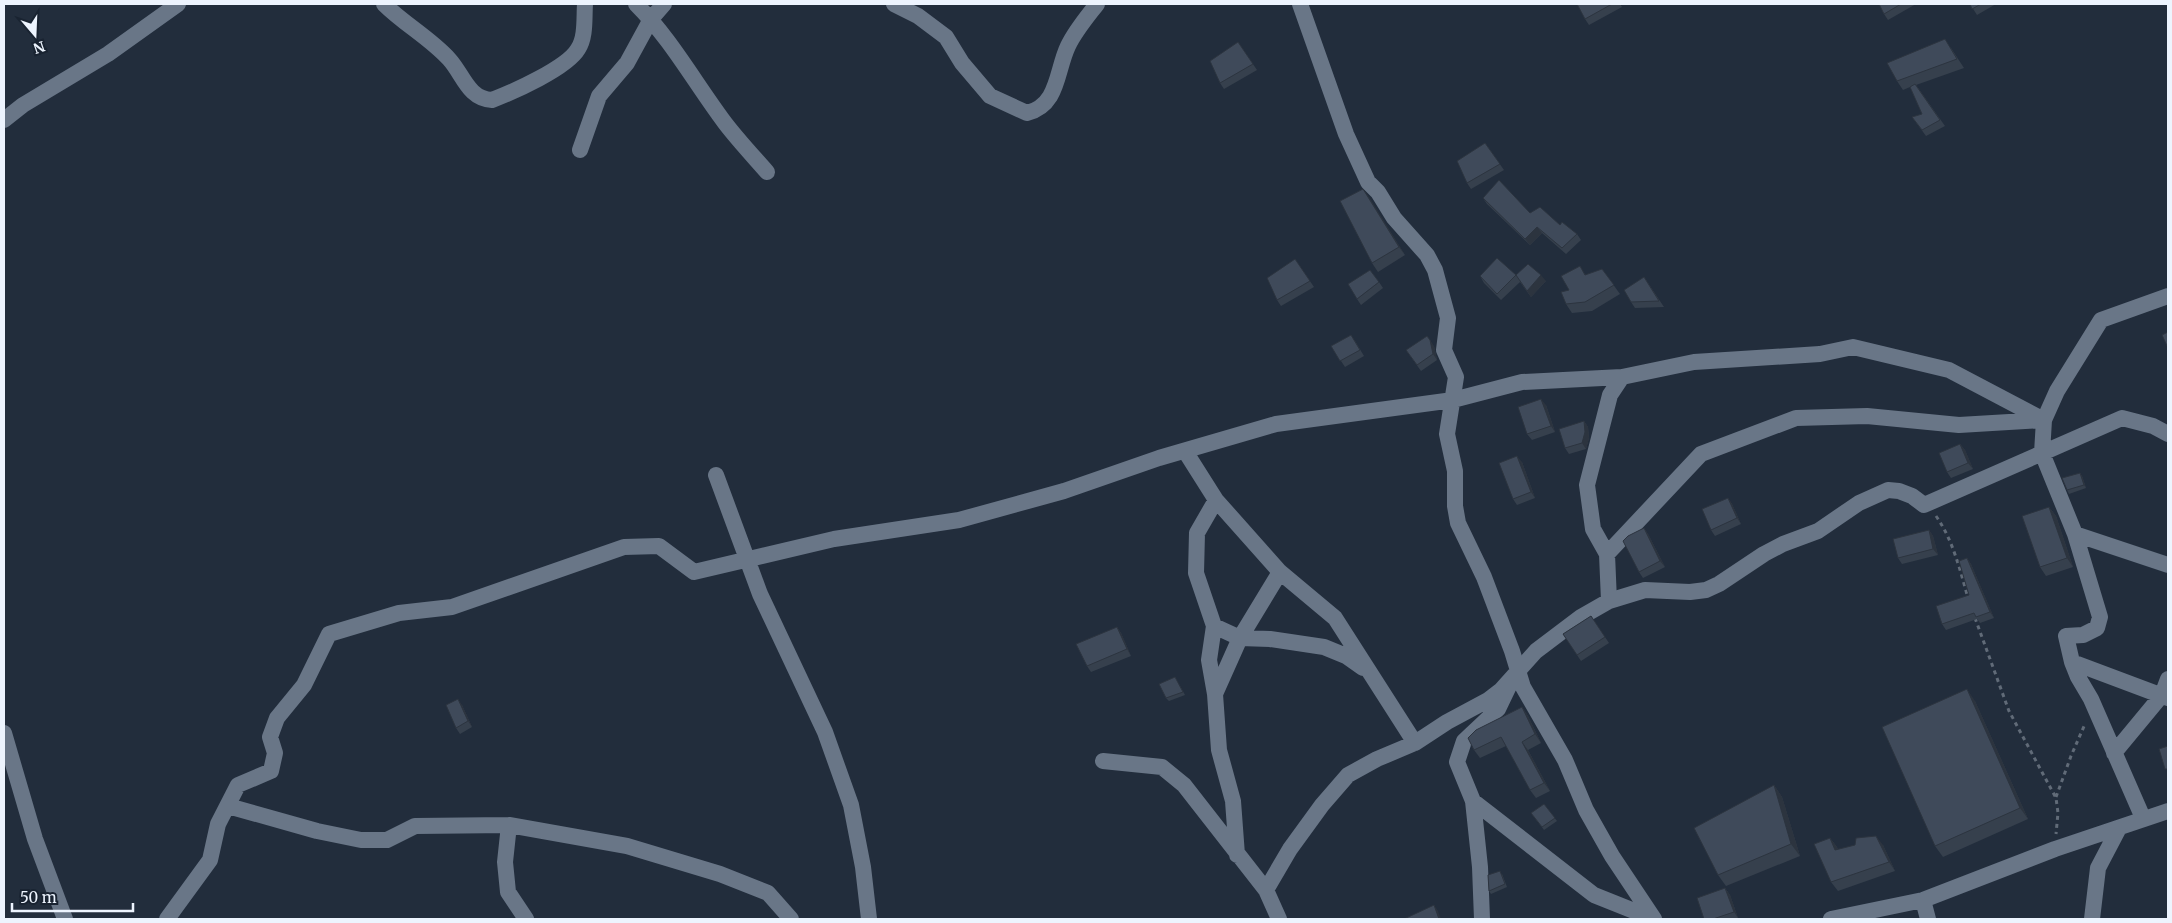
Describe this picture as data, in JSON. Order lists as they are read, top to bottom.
{
  "scale_bar": "50 m",
  "north": "bottom"
}
